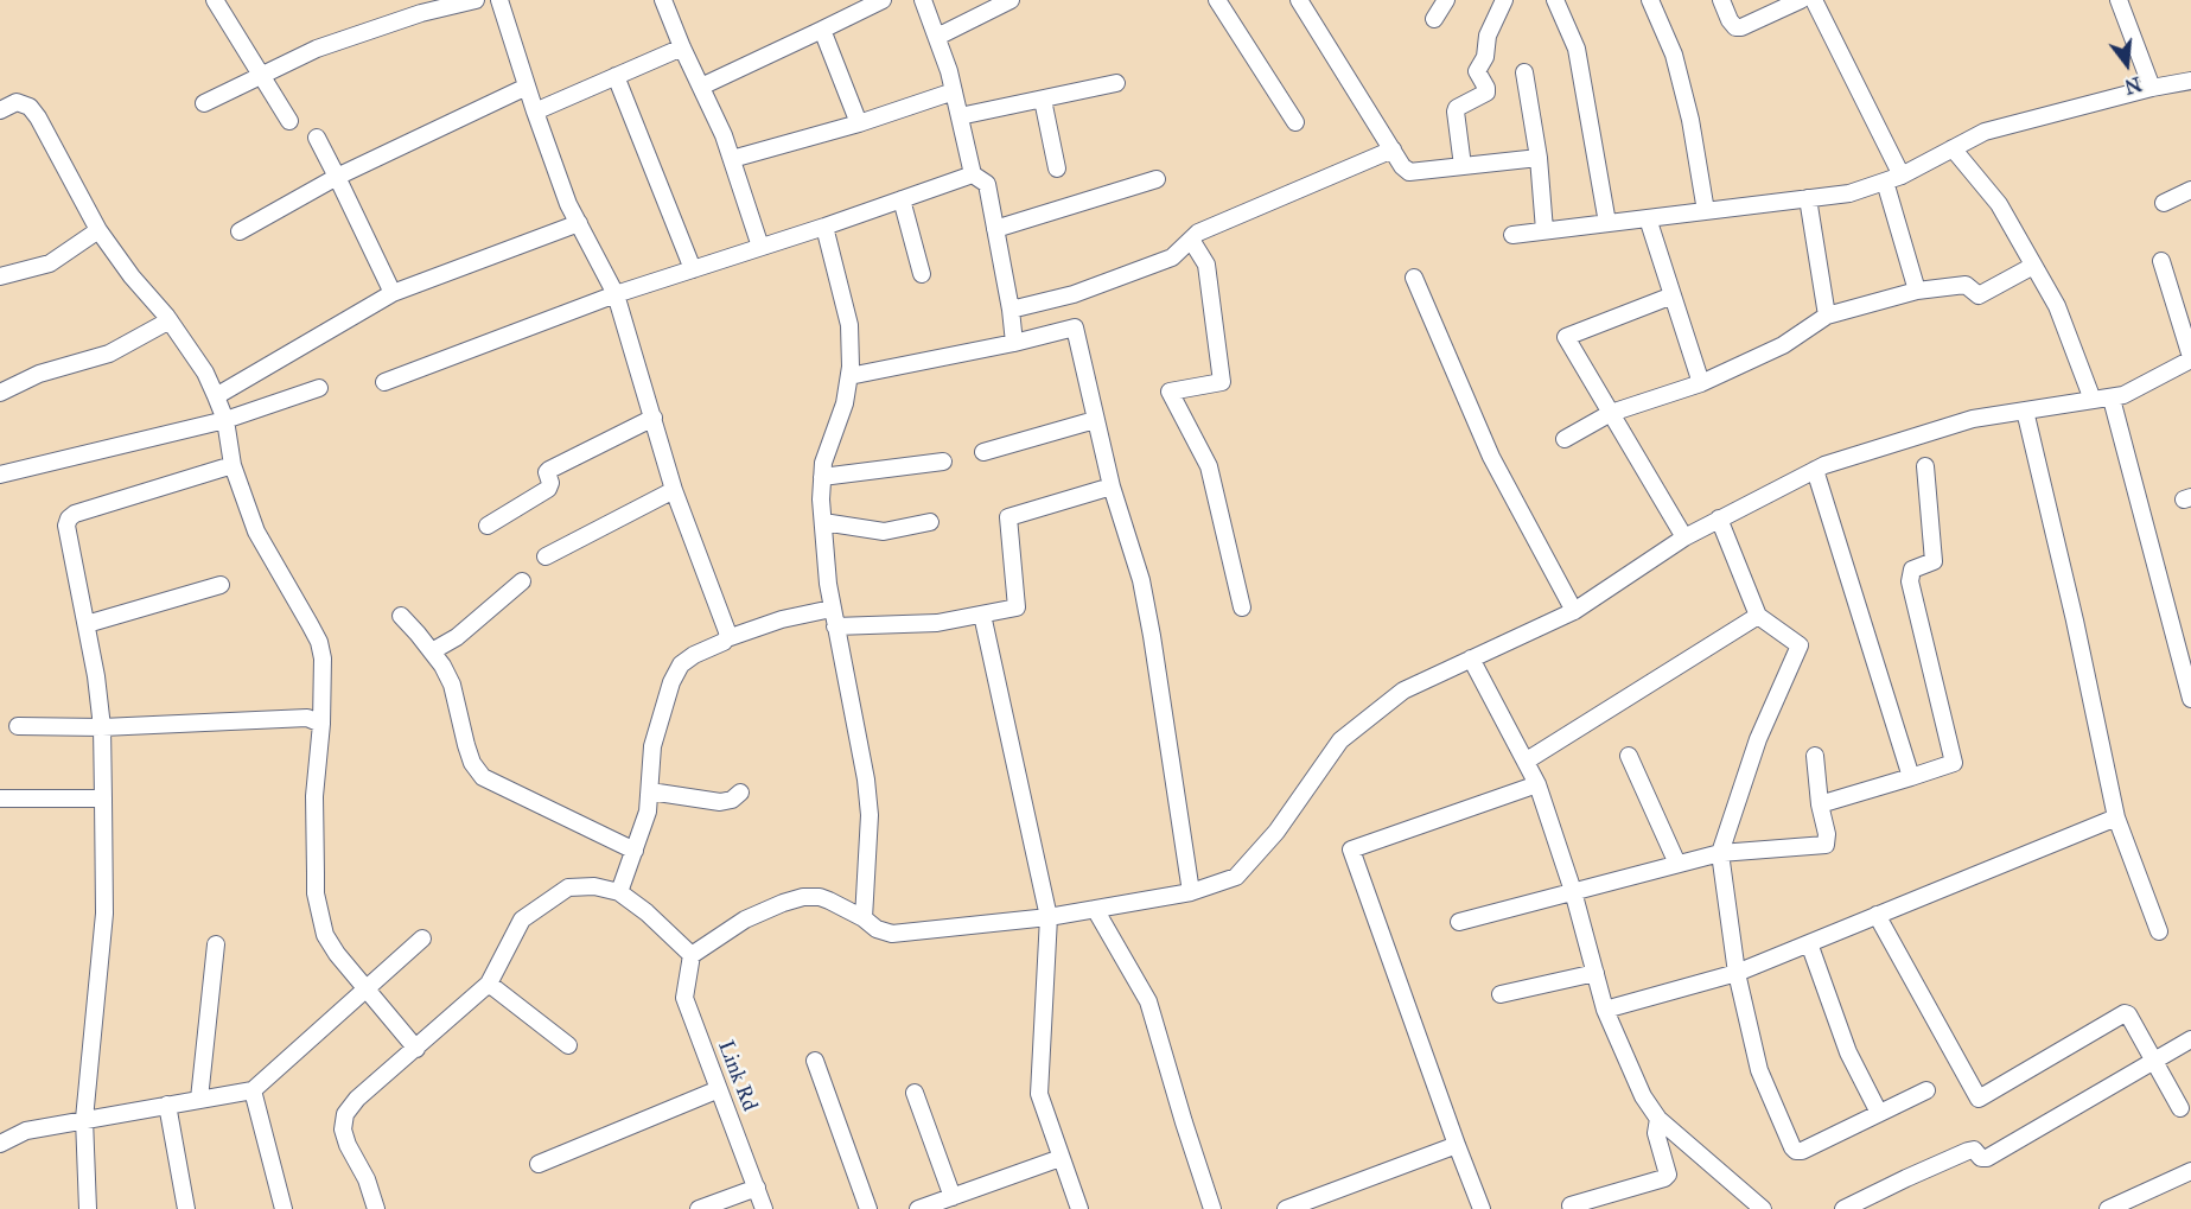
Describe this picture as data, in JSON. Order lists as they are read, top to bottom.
{
  "streets": {
    "street": ["Link Rd"]
  },
  "north": "bottom"
}
